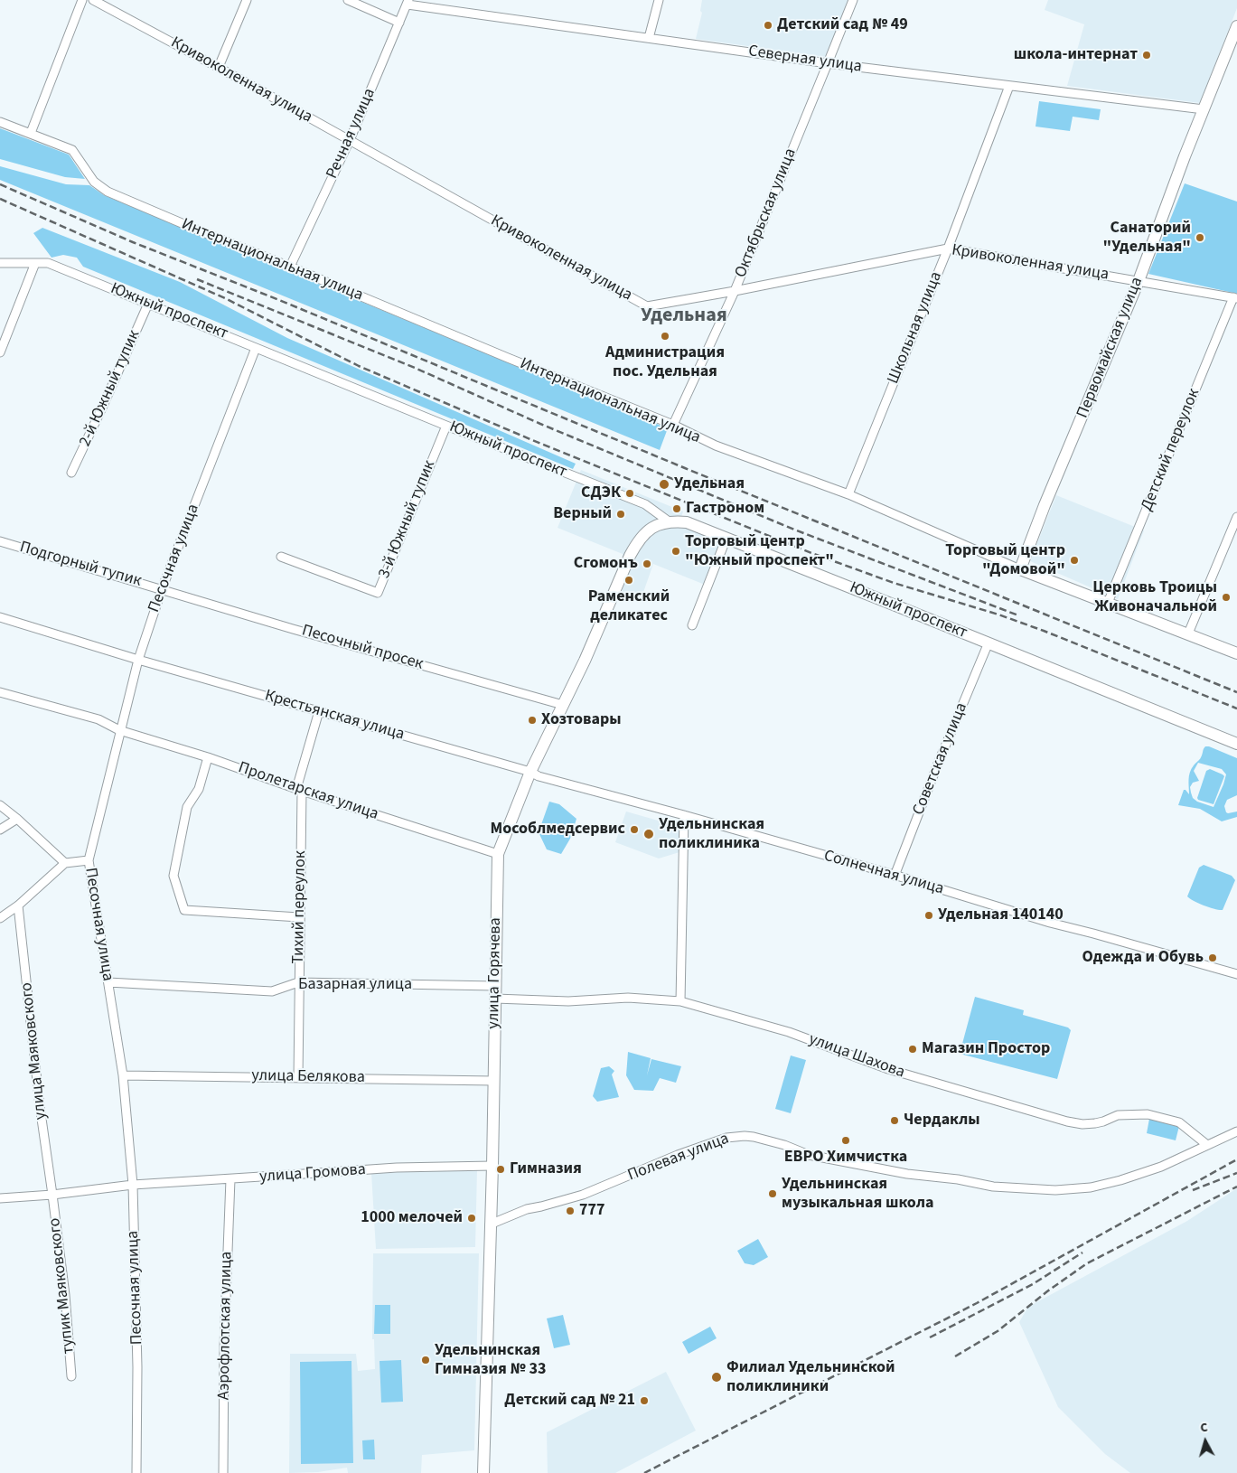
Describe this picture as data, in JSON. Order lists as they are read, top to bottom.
{
  "streets": {
    "main road": [
      "Интернациональная улица",
      "Южный проспект",
      "Первомайская улица",
      "улица Горячева"
    ],
    "street": [
      "Северная улица",
      "Кривоколенная улица",
      "Речная улица",
      "Октябрьская улица",
      "Школьная улица",
      "2-й Южный тупик",
      "Детский переулок",
      "3-й Южный тупик",
      "Песочная улица",
      "Подгорный тупик",
      "Песочный просек",
      "Крестьянская улица",
      "Советская улица",
      "Пролетарская улица",
      "Солнечная улица",
      "Тихий переулок",
      "Базарная улица",
      "улица Маяковского",
      "улица Шахова",
      "улица Белякова",
      "Полевая улица",
      "улица Громова",
      "тупик Маяковского",
      "Аэрофлотская улица"
    ]
  },
  "crossings": [
    ["Северная улица", "Речная улица"],
    ["Северная улица", "Октябрьская улица"],
    ["Северная улица", "Школьная улица"],
    ["Северная улица", "Первомайская улица"],
    ["Кривоколенная улица", "Речная улица"],
    ["Кривоколенная улица", "Октябрьская улица"],
    ["Кривоколенная улица", "Школьная улица"],
    ["Кривоколенная улица", "Первомайская улица"],
    ["Кривоколенная улица", "Детский переулок"],
    ["Речная улица", "Интернациональная улица"],
    ["Октябрьская улица", "Интернациональная улица"],
    ["Интернациональная улица", "Школьная улица"],
    ["Интернациональная улица", "Первомайская улица"],
    ["Интернациональная улица", "Детский переулок"],
    ["Южный проспект", "2-й Южный тупик"],
    ["Южный проспект", "3-й Южный тупик"],
    ["Южный проспект", "Песочная улица"],
    ["Южный проспект", "Советская улица"],
    ["Южный проспект", "улица Горячева"],
    ["Песочная улица", "Подгорный тупик"],
    ["Песочная улица", "Песочный просек"],
    ["Песочная улица", "Крестьянская улица"],
    ["Песочная улица", "Пролетарская улица"],
    ["Песочная улица", "Базарная улица"],
    ["Песочная улица", "улица Белякова"],
    ["Песочная улица", "улица Громова"],
    ["Подгорный тупик", "Песочный просек"],
    ["Песочный просек", "улица Горячева"],
    ["Крестьянская улица", "Солнечная улица"],
    ["Крестьянская улица", "Тихий переулок"],
    ["Крестьянская улица", "улица Горячева"],
    ["Советская улица", "Солнечная улица"],
    ["Пролетарская улица", "Тихий переулок"],
    ["Пролетарская улица", "улица Горячева"],
    ["Солнечная улица", "улица Горячева"],
    ["Тихий переулок", "Базарная улица"],
    ["Тихий переулок", "улица Белякова"],
    ["улица Горячева", "Базарная улица"],
    ["улица Горячева", "улица Шахова"],
    ["улица Горячева", "улица Белякова"],
    ["улица Горячева", "Полевая улица"],
    ["улица Горячева", "улица Громова"],
    ["улица Маяковского", "улица Громова"],
    ["улица Маяковского", "тупик Маяковского"],
    ["улица Шахова", "Полевая улица"],
    ["улица Громова", "тупик Маяковского"],
    ["улица Громова", "Аэрофлотская улица"]
  ],
  "districts": ["Удельная"],
  "places": [
    "Детский сад № 49",
    "школа-интернат",
    "Санаторий \"Удельная\"",
    "Администрация пос. Удельная",
    "Удельная",
    "СДЭК",
    "Гастроном",
    "Верный",
    "Торговый центр \"Южный проспект\"",
    "Торговый центр \"Домовой\"",
    "Сгомонъ",
    "Раменский деликатес",
    "Церковь Троицы Живоначальной",
    "Хозтовары",
    "Мособлмедсервис",
    "Удельнинская поликлиника",
    "Удельная 140140",
    "Одежда и Обувь",
    "Магазин Простор",
    "Чердаклы",
    "ЕВРО Химчистка",
    "Гимназия",
    "Удельнинская музыкальная школа",
    "777",
    "1000 мелочей",
    "Удельнинская Гимназия № 33",
    "Филиал Удельнинской поликлиники",
    "Детский сад № 21"
  ],
  "north": "top"
}
